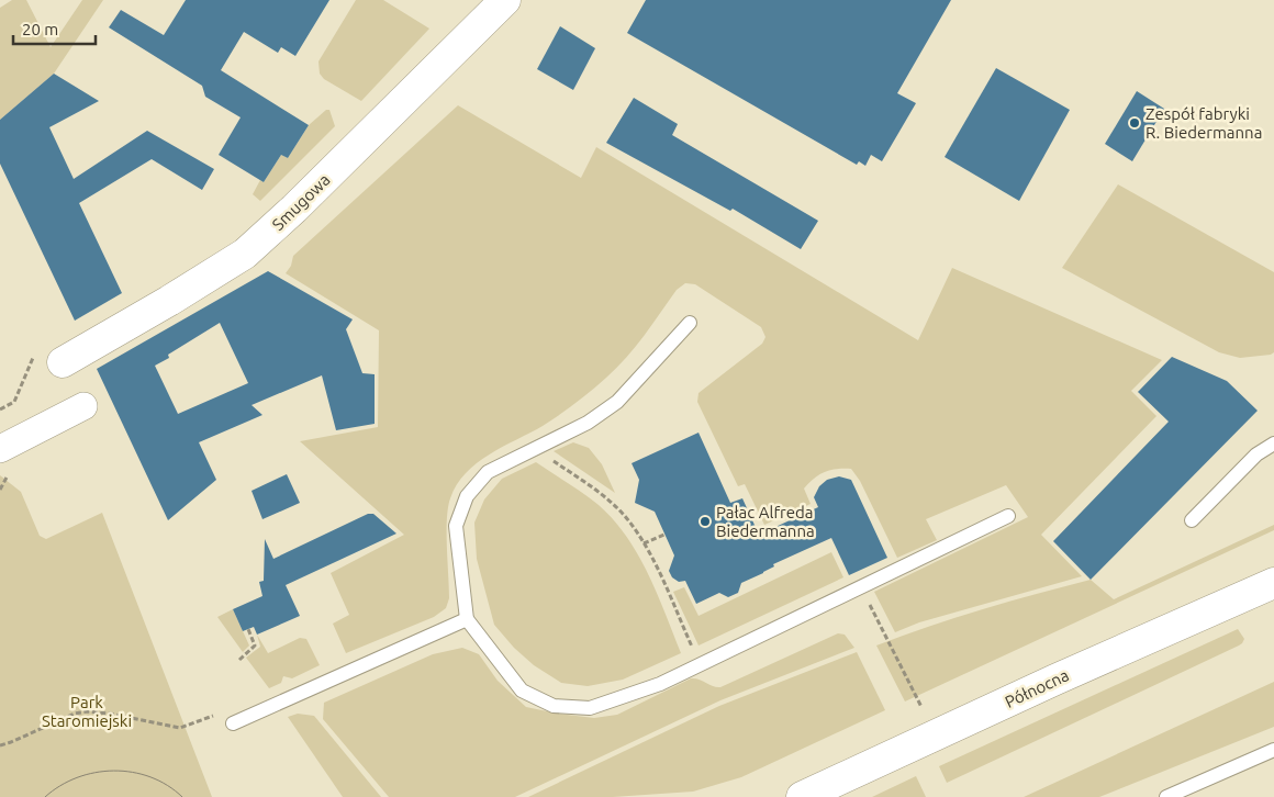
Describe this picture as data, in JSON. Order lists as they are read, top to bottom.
{
  "streets": {
    "street": ["Smugowa", "Północna"]
  },
  "parks": ["Park Staromiejski"],
  "places": ["Zespół fabryki R. Biedermanna", "Pałac Alfreda Biedermanna"],
  "scale_bar": "20 m"
}
